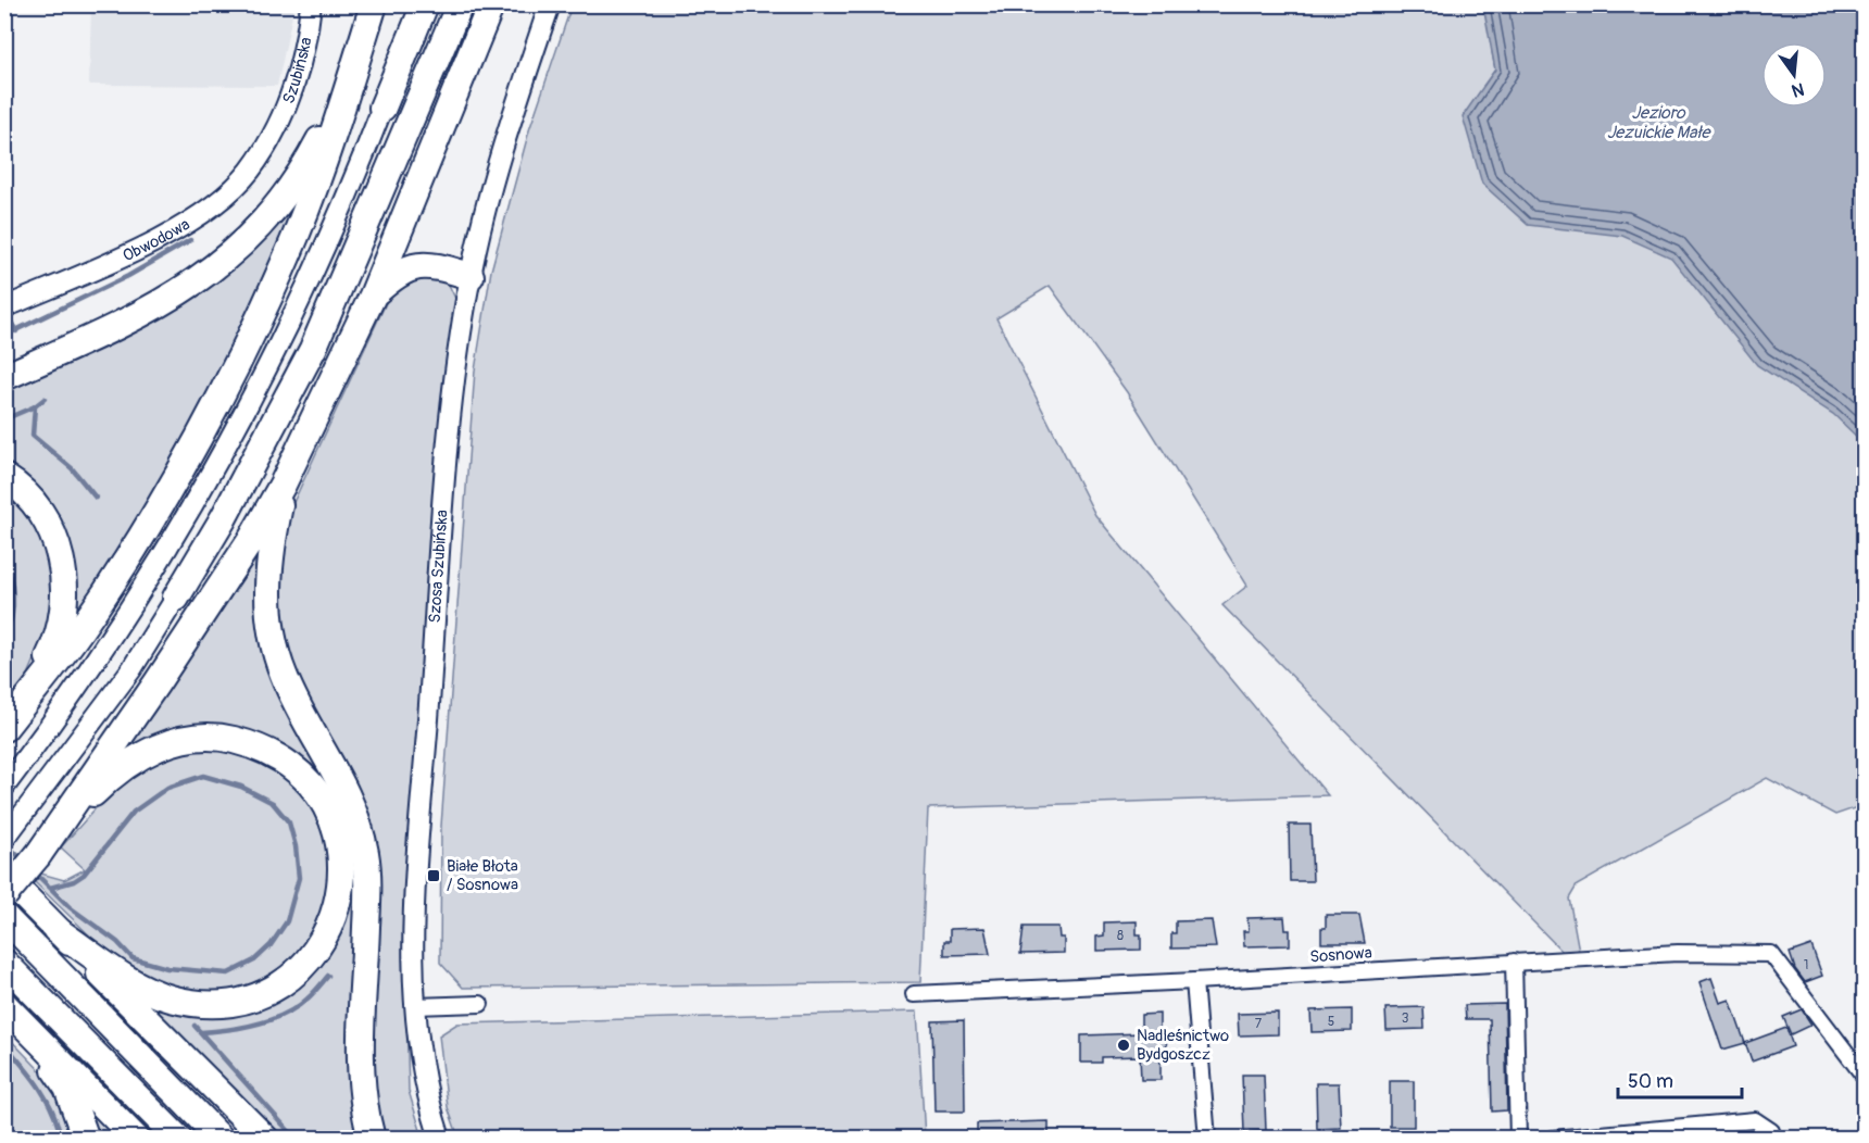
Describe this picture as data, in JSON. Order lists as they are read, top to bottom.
{
  "streets": {
    "street": [
      "Szubińska",
      "Obwodowa",
      "Szosa Szubińska",
      "Sosnowa"
    ]
  },
  "crossings": [
    ["Szubińska", "Obwodowa"]
  ],
  "water": ["Jezioro Jezuickie Małe"],
  "places": {
    "transit": ["Białe Błota / Sosnowa"],
    "other": ["Nadleśnictwo Bydgoszcz"]
  },
  "house_numbers": [
    "8",
    "1",
    "3",
    "5",
    "7"
  ],
  "scale_bar": "50 m",
  "north": "bottom"
}
